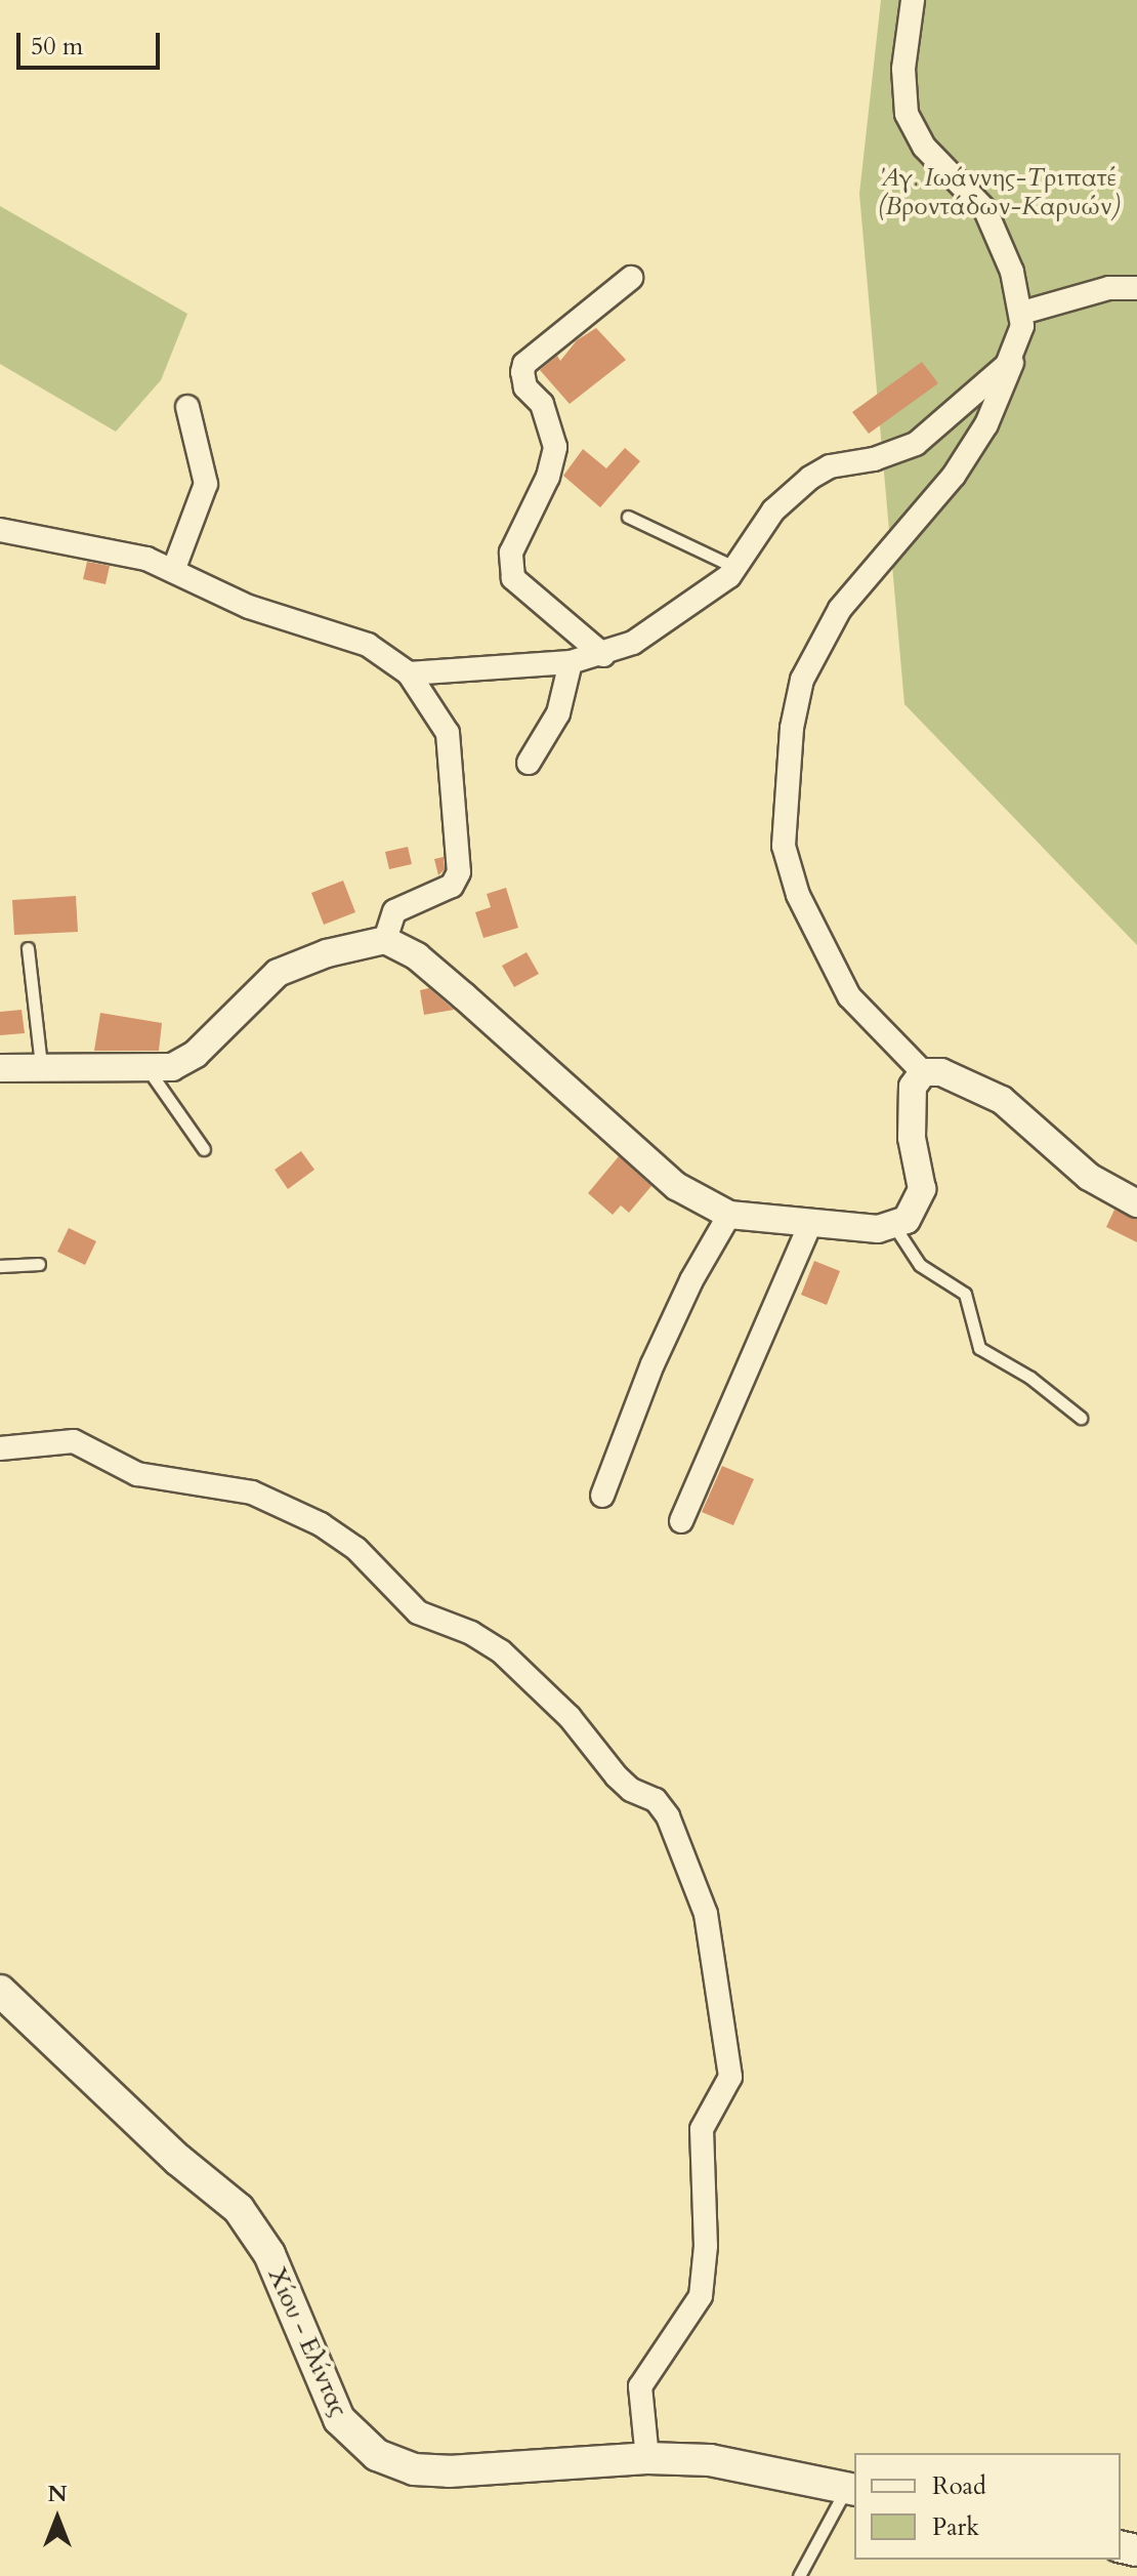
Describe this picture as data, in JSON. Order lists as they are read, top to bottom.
{
  "streets": {
    "main road": ["Χίου - Ελίντας"]
  },
  "parks": ["Άγ. Ιωάννης-Τριπατέ (Βροντάδων-Καρυών)"],
  "legend": ["Road", "Park"],
  "scale_bar": "50 m",
  "north": "top"
}
